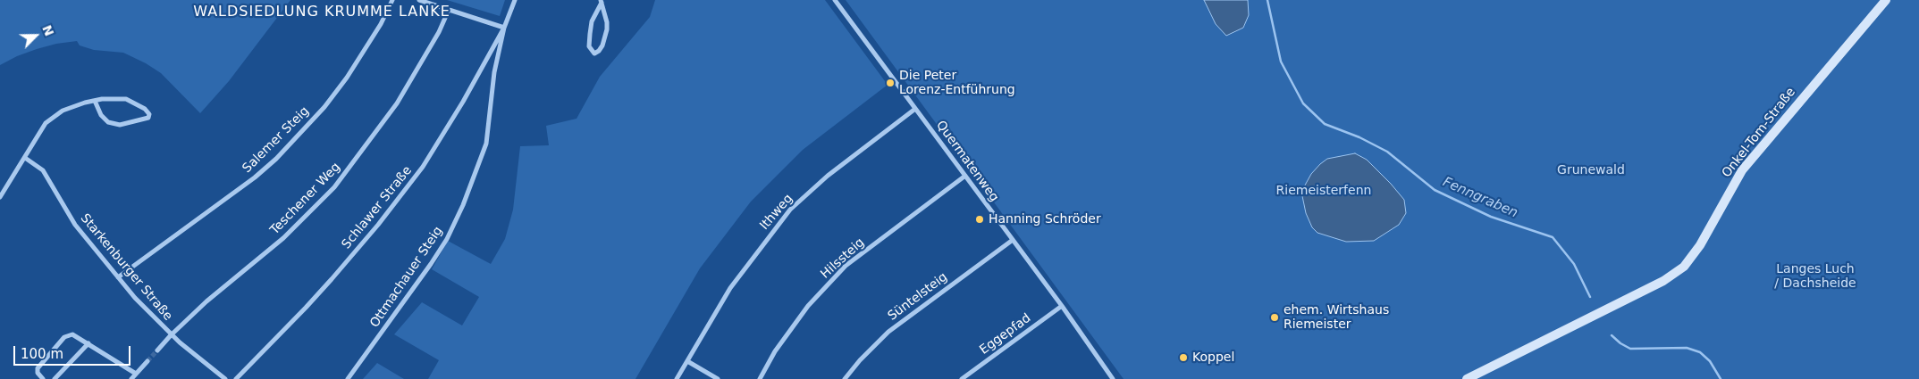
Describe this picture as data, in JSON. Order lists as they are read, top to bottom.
{
  "streets": {
    "main road": ["Onkel-Tom-Straße"],
    "street": [
      "Salemer Steig",
      "Quermatenweg",
      "Teschener Weg",
      "Schlawer Straße",
      "Ithweg",
      "Hilssteig",
      "Starkenburger Straße",
      "Ottmachauer Steig",
      "Süntelsteig",
      "Eggepfad"
    ]
  },
  "crossings": [
    ["Salemer Steig", "Starkenburger Straße"],
    ["Quermatenweg", "Ithweg"],
    ["Quermatenweg", "Hilssteig"],
    ["Quermatenweg", "Süntelsteig"],
    ["Quermatenweg", "Eggepfad"],
    ["Teschener Weg", "Starkenburger Straße"],
    ["Schlawer Straße", "Ottmachauer Steig"]
  ],
  "districts": ["WALDSIEDLUNG KRUMME LANKE"],
  "water": ["Fenngraben"],
  "parks": ["Grunewald", "Riemeisterfenn", "Langes Luch / Dachsheide"],
  "places": [
    "Die Peter Lorenz-Entführung",
    "Hanning Schröder",
    "ehem. Wirtshaus Riemeister",
    "Koppel"
  ],
  "scale_bar": "100 m",
  "north": "top right"
}
